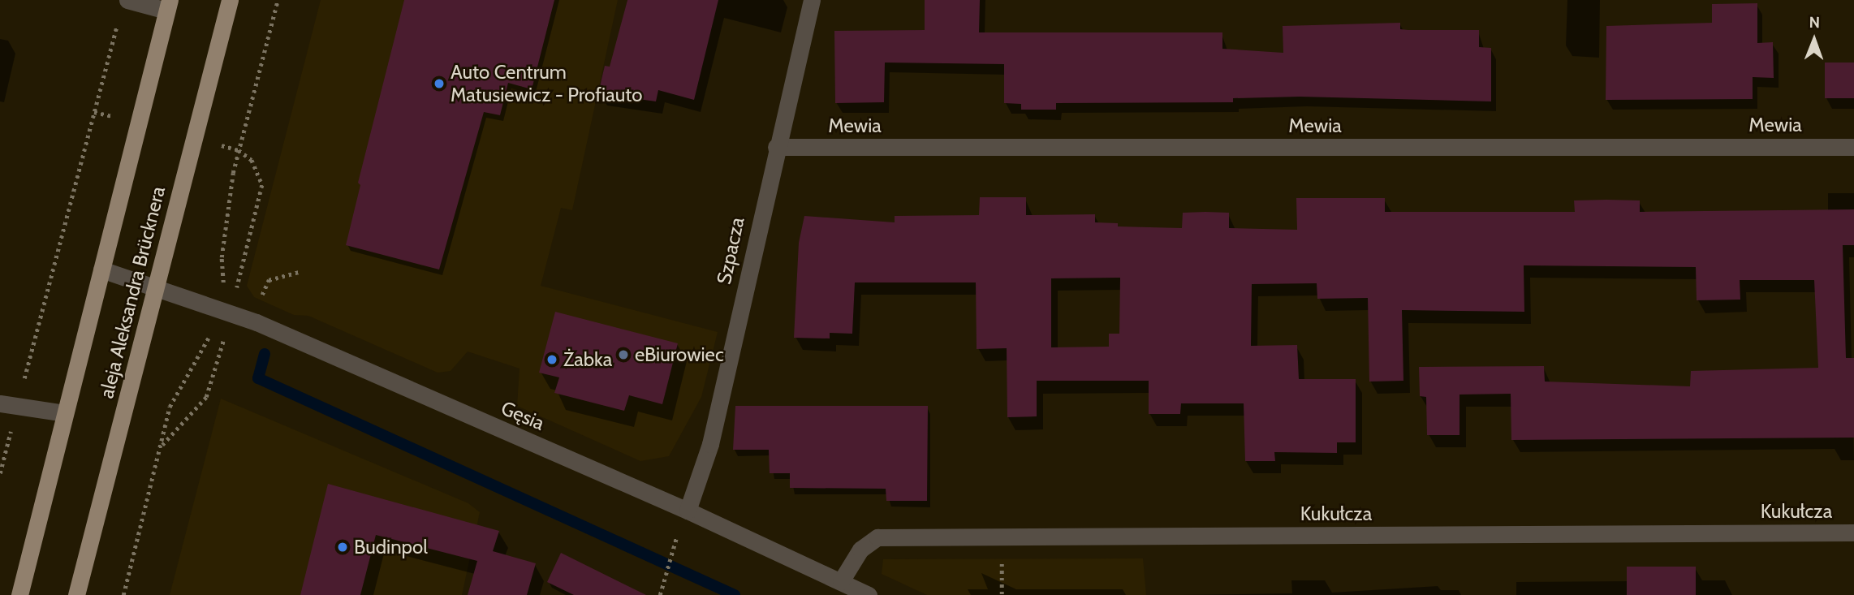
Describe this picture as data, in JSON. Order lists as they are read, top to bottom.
{
  "streets": {
    "main road": ["aleja Aleksandra Brücknera"],
    "street": [
      "Mewia",
      "Szpacza",
      "Gęsia",
      "Kukułcza"
    ]
  },
  "crossings": [
    ["Mewia", "Szpacza"],
    ["Szpacza", "Gęsia"],
    ["aleja Aleksandra Brücknera", "Gęsia"],
    ["Gęsia", "Kukułcza"]
  ],
  "places": [
    "Auto Centrum Matusiewicz - Profiauto",
    "eBiurowiec",
    "Żabka",
    "Budinpol"
  ],
  "north": "top"
}
